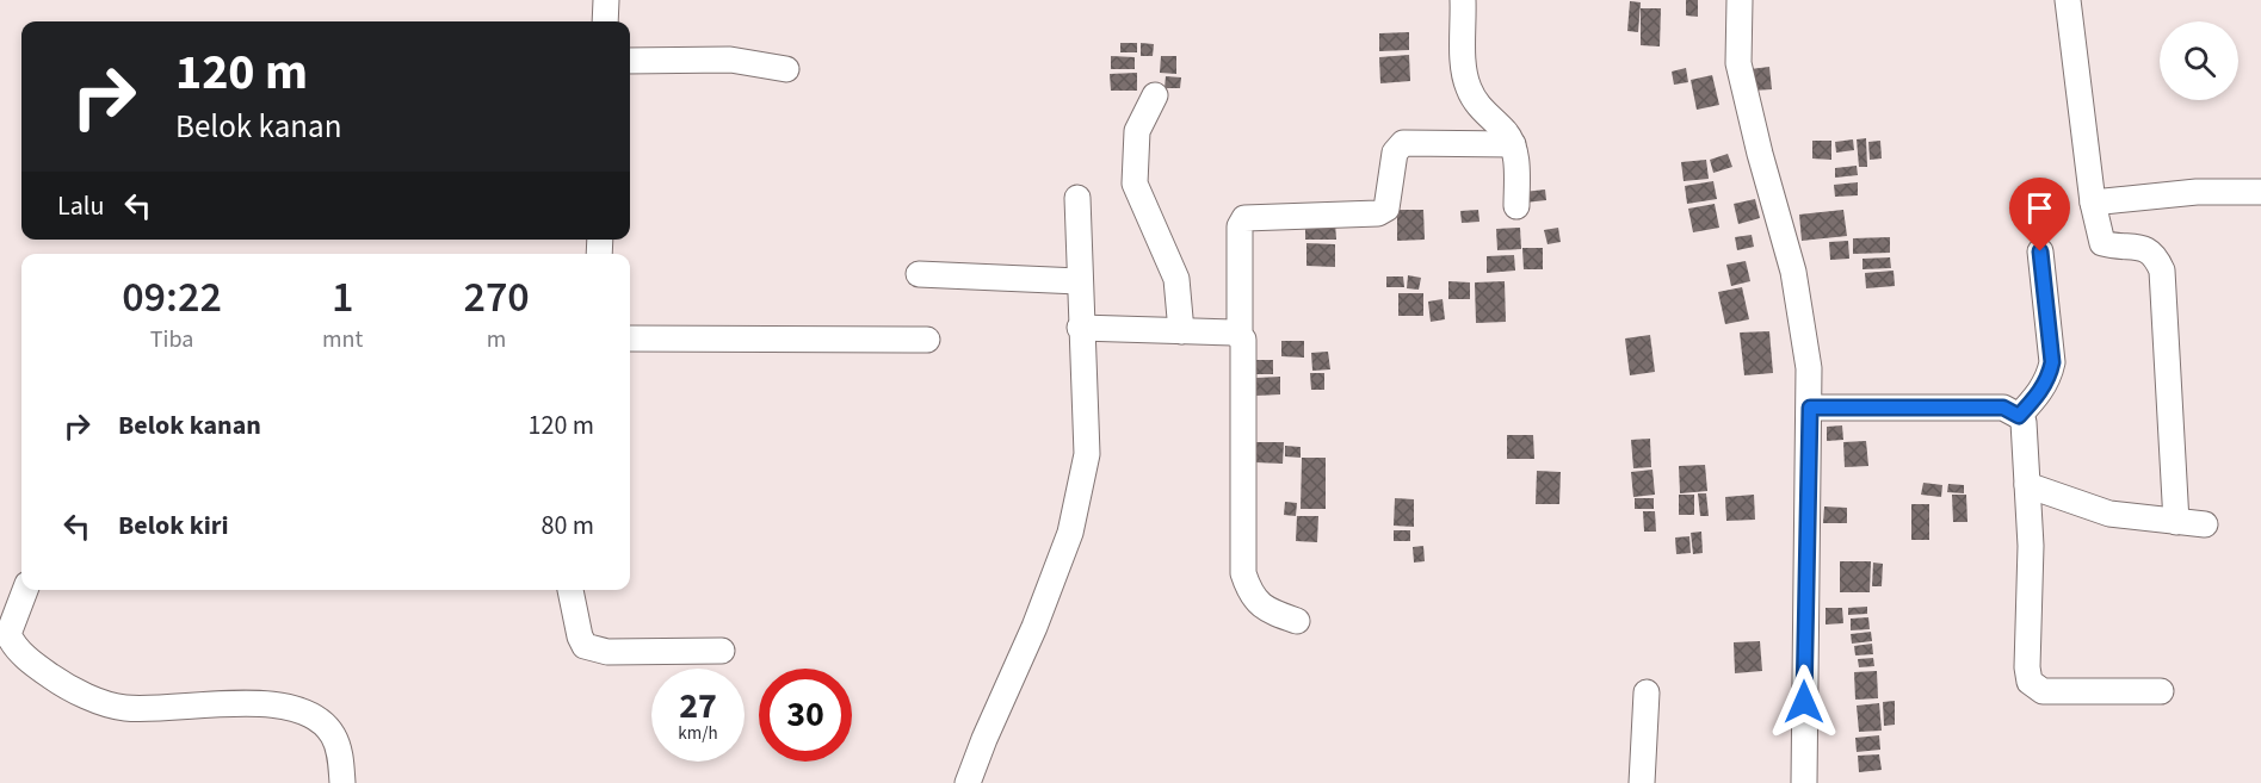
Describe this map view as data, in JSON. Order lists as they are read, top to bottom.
{
  "page": {
    "turn": ["120 m", "Belok kanan"],
    "then": "Lalu",
    "eta": [
      "09:22",
      "Tiba",
      "1",
      "mnt",
      "270",
      "m"
    ],
    "list": [
      {
        "name": "Belok kanan",
        "value": "120 m"
      },
      {
        "name": "Belok kiri",
        "value": "80 m"
      }
    ],
    "speed": "27 km/h",
    "limit": "30"
  }
}
